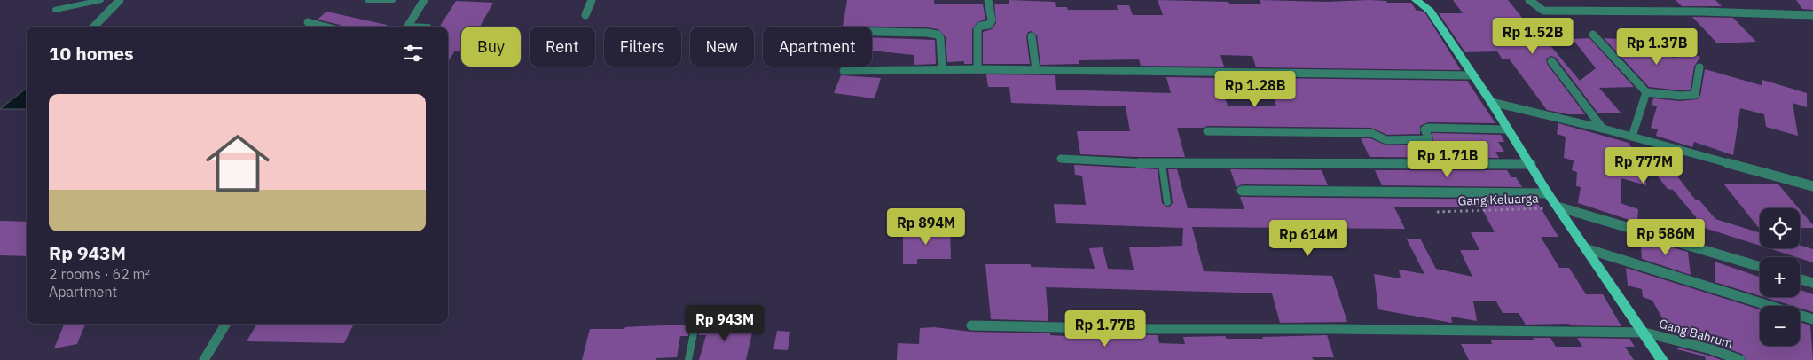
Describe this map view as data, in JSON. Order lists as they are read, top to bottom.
{
  "streets": {
    "street": ["Gang Bahrum"],
    "path": ["Gang Keluarga"]
  },
  "page": {
    "price": [
      "Rp 1.52B",
      "Rp 1.37B",
      "Rp 1.28B",
      "Rp 1.71B",
      "Rp 777M",
      "Rp 894M",
      "Rp 586M",
      "Rp 614M",
      "Rp 943M",
      "Rp 1.77B"
    ],
    "chip": [
      "Buy",
      "Rent",
      "Filters",
      "New",
      "Apartment"
    ],
    "heading": "10 homes",
    "list": [
      {
        "name": "Rp 943M",
        "note": "2 rooms · 62 m² · Apartment"
      }
    ],
    "map_buttons": ["+", "−"]
  }
}
